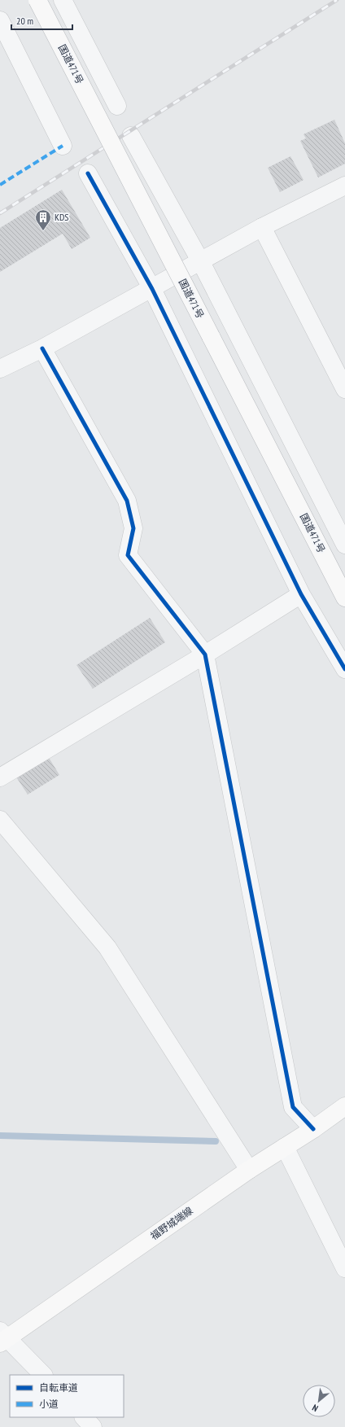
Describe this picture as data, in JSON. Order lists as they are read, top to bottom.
{
  "streets": {
    "main road": ["国道471号", "福野城端線"]
  },
  "places": {
    "building": ["KDS"]
  },
  "legend": ["自転車道", "小道"],
  "scale_bar": "20 m",
  "north": "bottom left"
}
